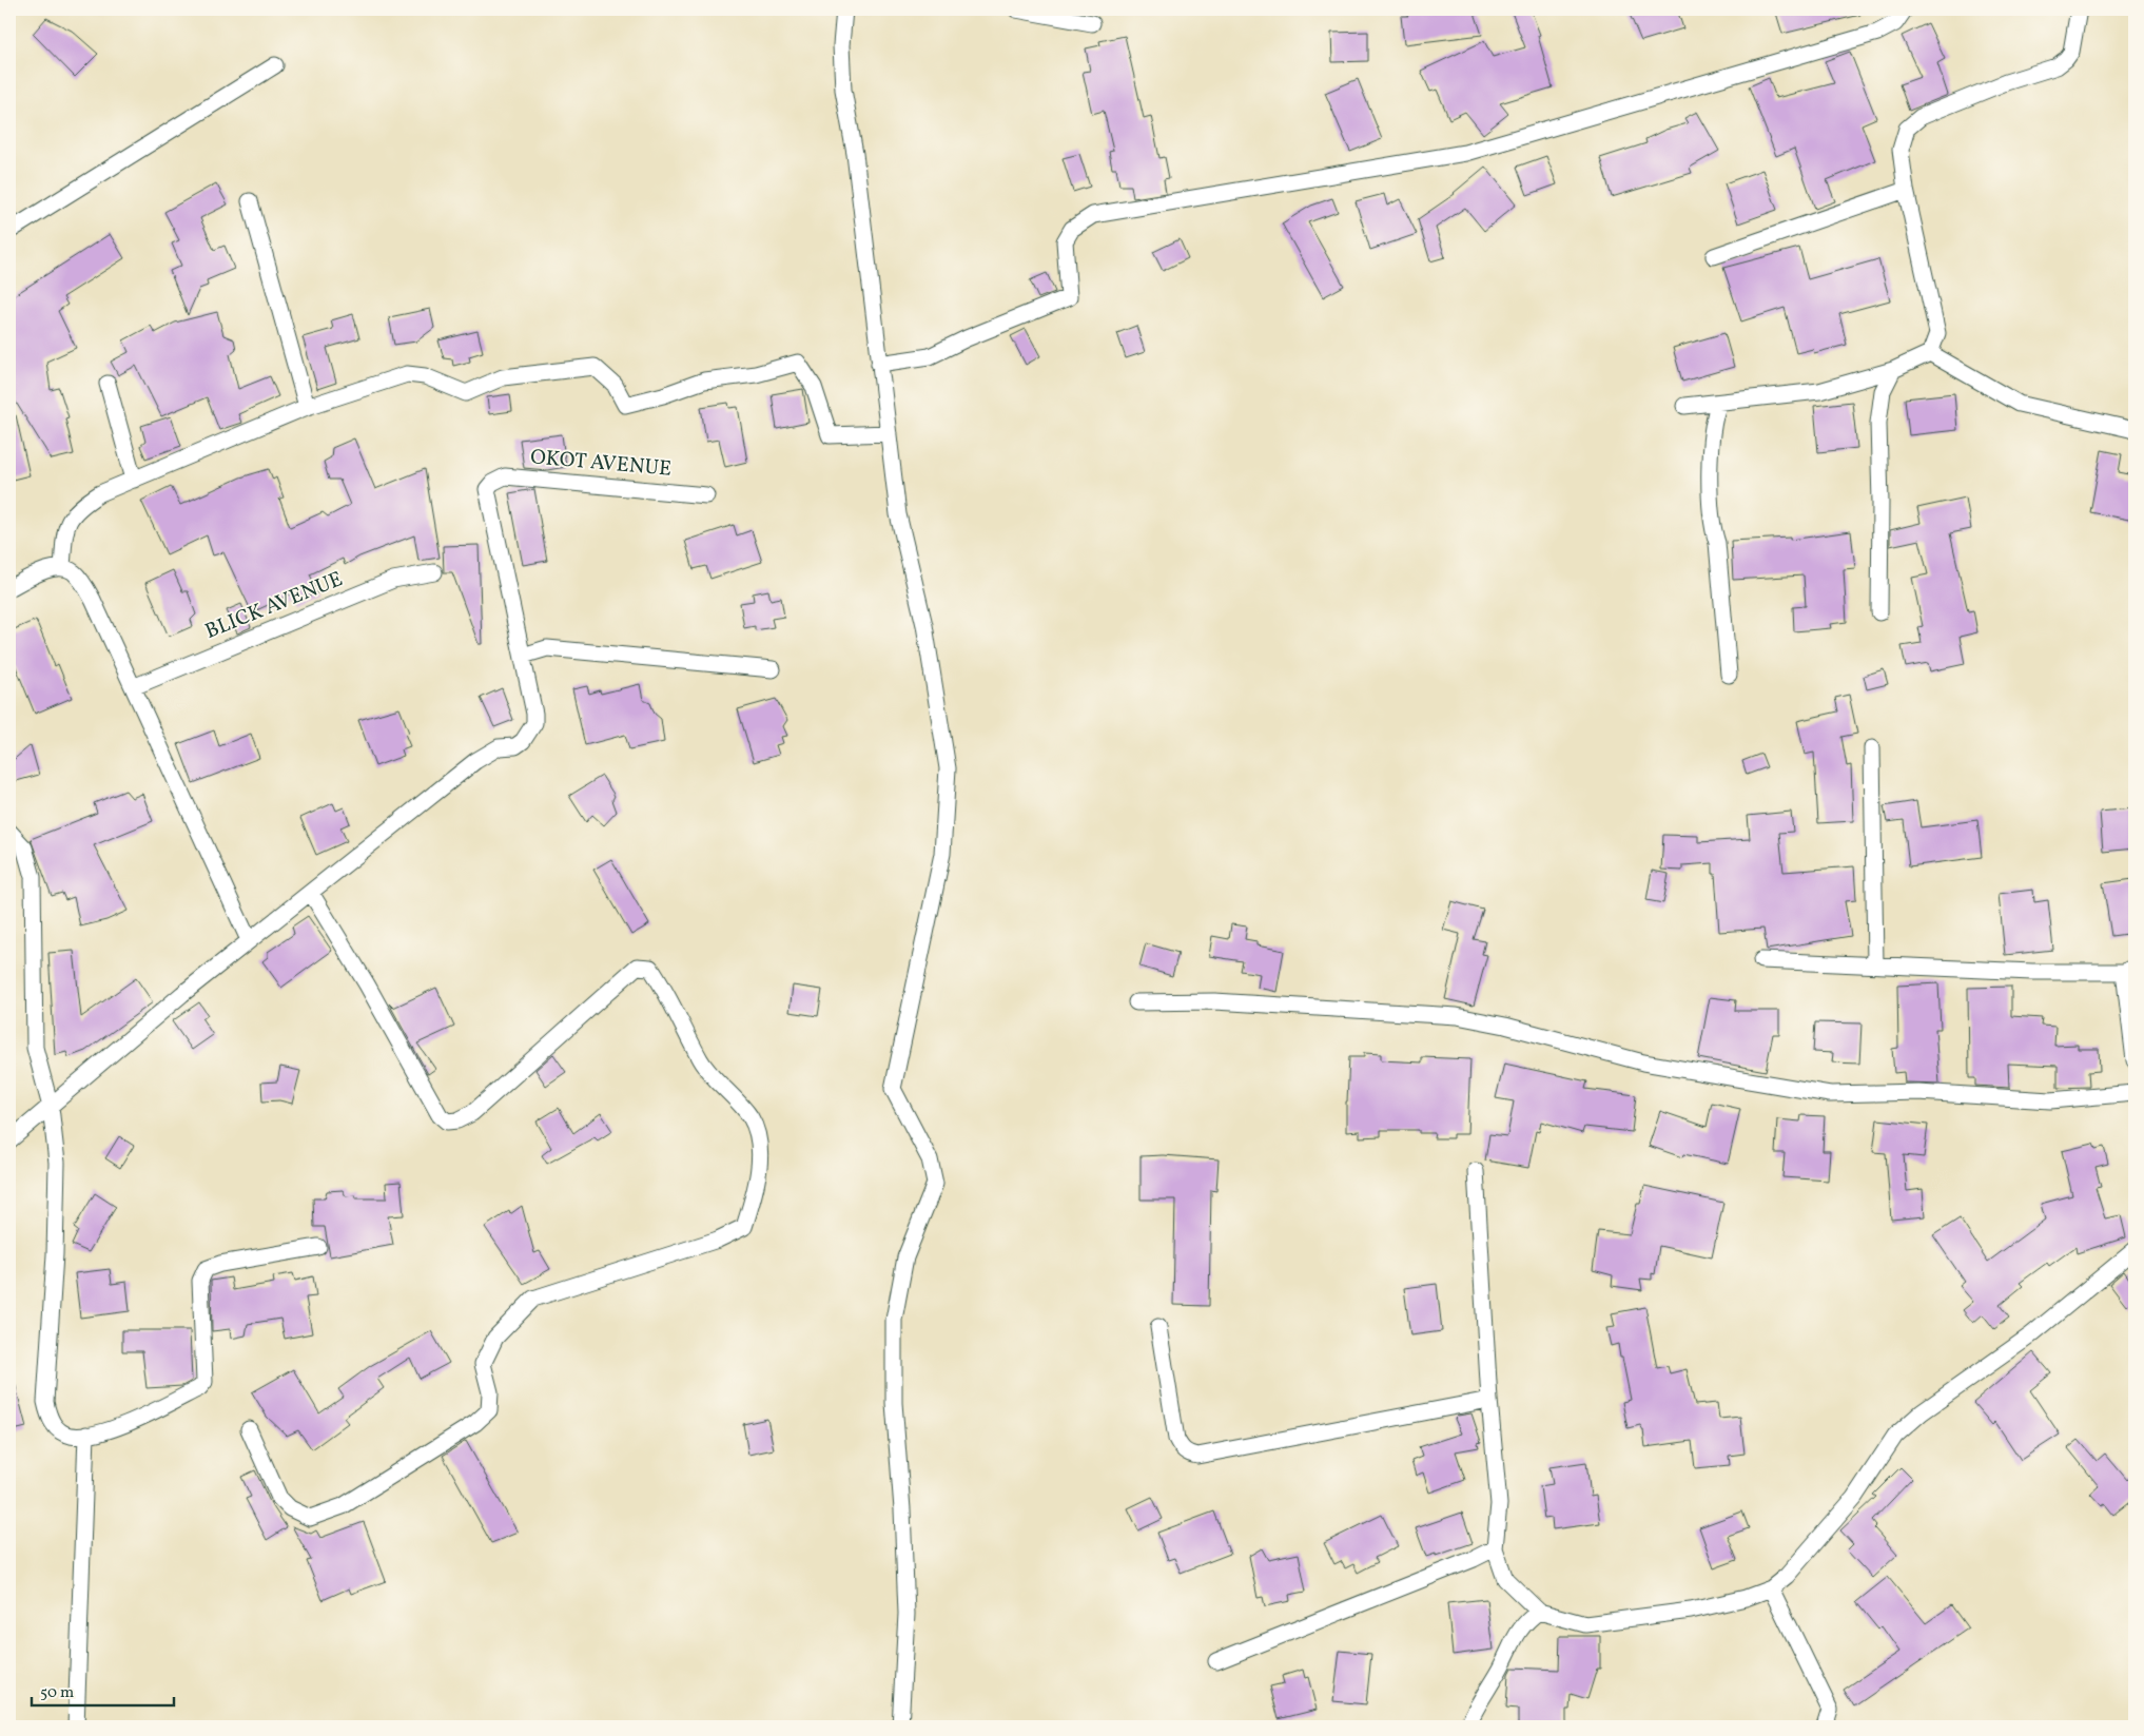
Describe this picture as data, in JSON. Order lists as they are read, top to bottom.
{
  "streets": {
    "street": ["OKOT AVENUE", "BLICK AVENUE"]
  },
  "scale_bar": "50 m"
}
